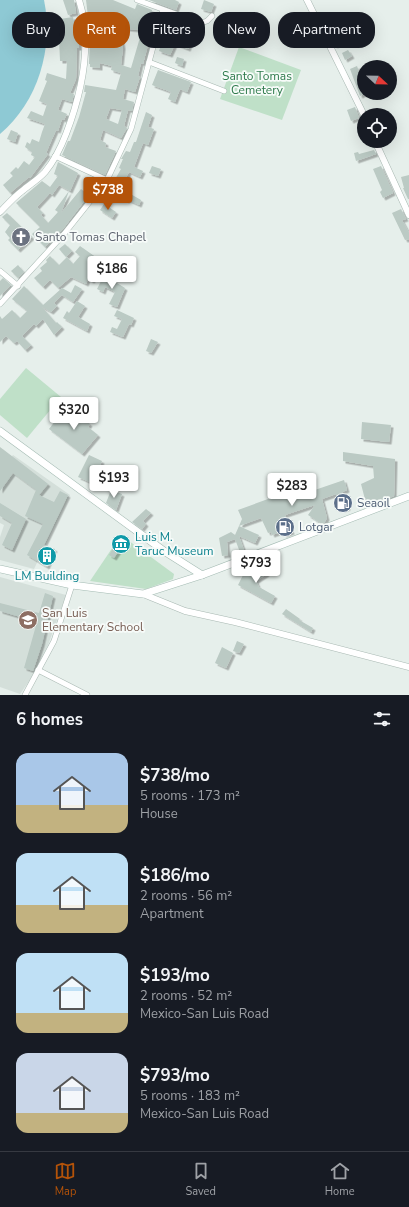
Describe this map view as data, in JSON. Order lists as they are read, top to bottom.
{
  "parks": ["Santo Tomas Cemetery"],
  "places": {
    "church": ["Santo Tomas Chapel"],
    "fuel station": ["Seaoil", "Lotgar"],
    "museum": ["Luis M. Taruc Museum"],
    "building": ["LM Building"],
    "school or university": ["San Luis Elementary School"]
  },
  "north": "right",
  "page": {
    "chip": [
      "Buy",
      "Rent",
      "Filters",
      "New",
      "Apartment"
    ],
    "price": [
      "$738",
      "$186",
      "$320",
      "$193",
      "$283",
      "$793"
    ],
    "heading": "6 homes",
    "list": [
      {
        "name": "$738/mo",
        "note": "5 rooms · 173 m² · House"
      },
      {
        "name": "$186/mo",
        "note": "2 rooms · 56 m² · Apartment"
      },
      {
        "name": "$193/mo",
        "note": "2 rooms · 52 m² · Mexico-San Luis Road"
      },
      {
        "name": "$793/mo",
        "note": "5 rooms · 183 m² · Mexico-San Luis Road"
      }
    ],
    "tabs": ["Map", "Saved", "Home"]
  }
}
